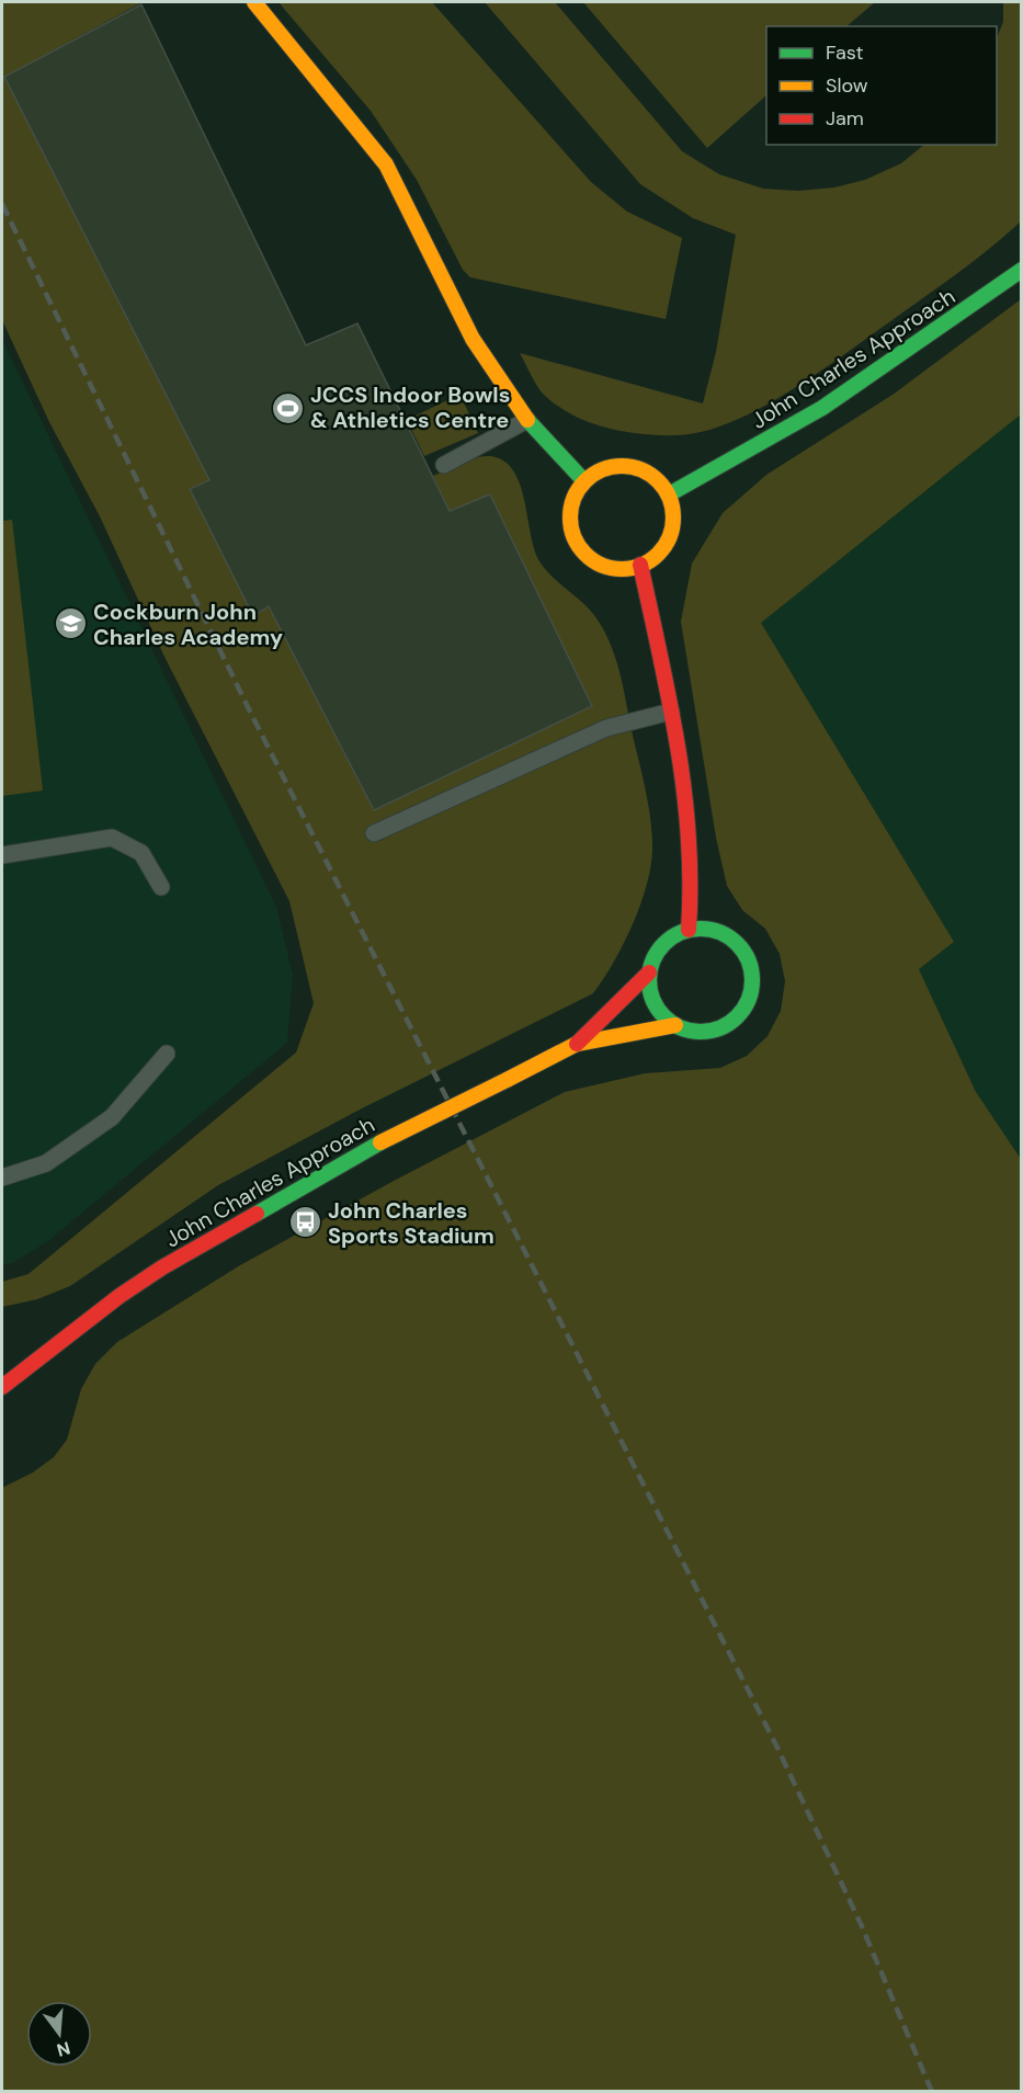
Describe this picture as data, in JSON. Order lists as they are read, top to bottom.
{
  "streets": {
    "street": ["John Charles Approach"]
  },
  "places": {
    "sports": ["JCCS Indoor Bowls & Athletics Centre"],
    "school or university": ["Cockburn John Charles Academy"],
    "bus stop": ["John Charles Sports Stadium"]
  },
  "legend": ["Fast", "Slow", "Jam"],
  "north": "bottom"
}
